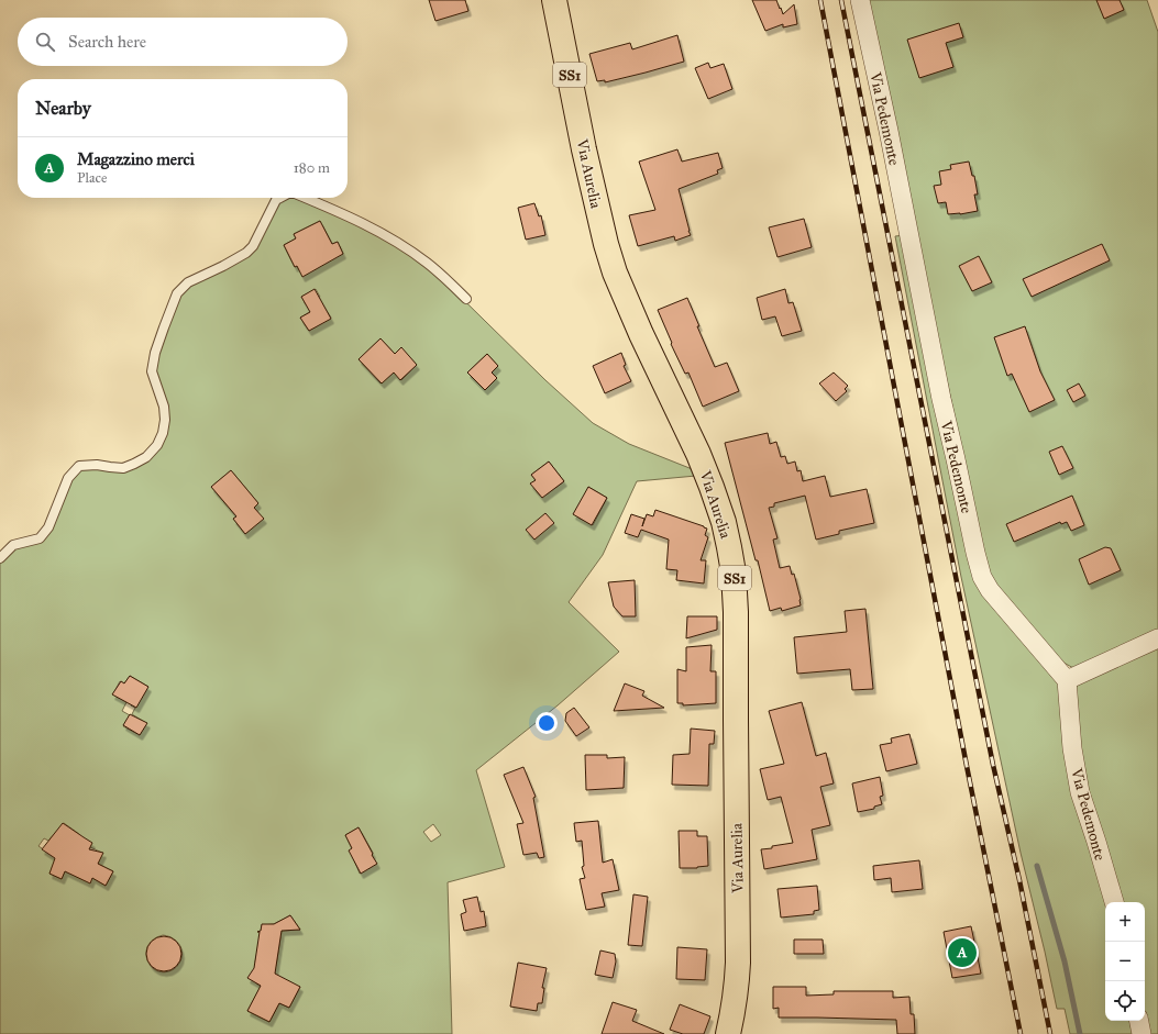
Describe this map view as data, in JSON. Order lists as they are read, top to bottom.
{
  "streets": {
    "main road": ["SS1", "Via Aurelia"],
    "street": ["Via Pedemonte"]
  },
  "page": {
    "search": "Search here",
    "heading": "Nearby",
    "list": [
      {
        "mark": "A",
        "name": "Magazzino merci",
        "note": "Place",
        "value": "180 m"
      }
    ],
    "map_buttons": ["+", "−"],
    "pins": "A"
  }
}
